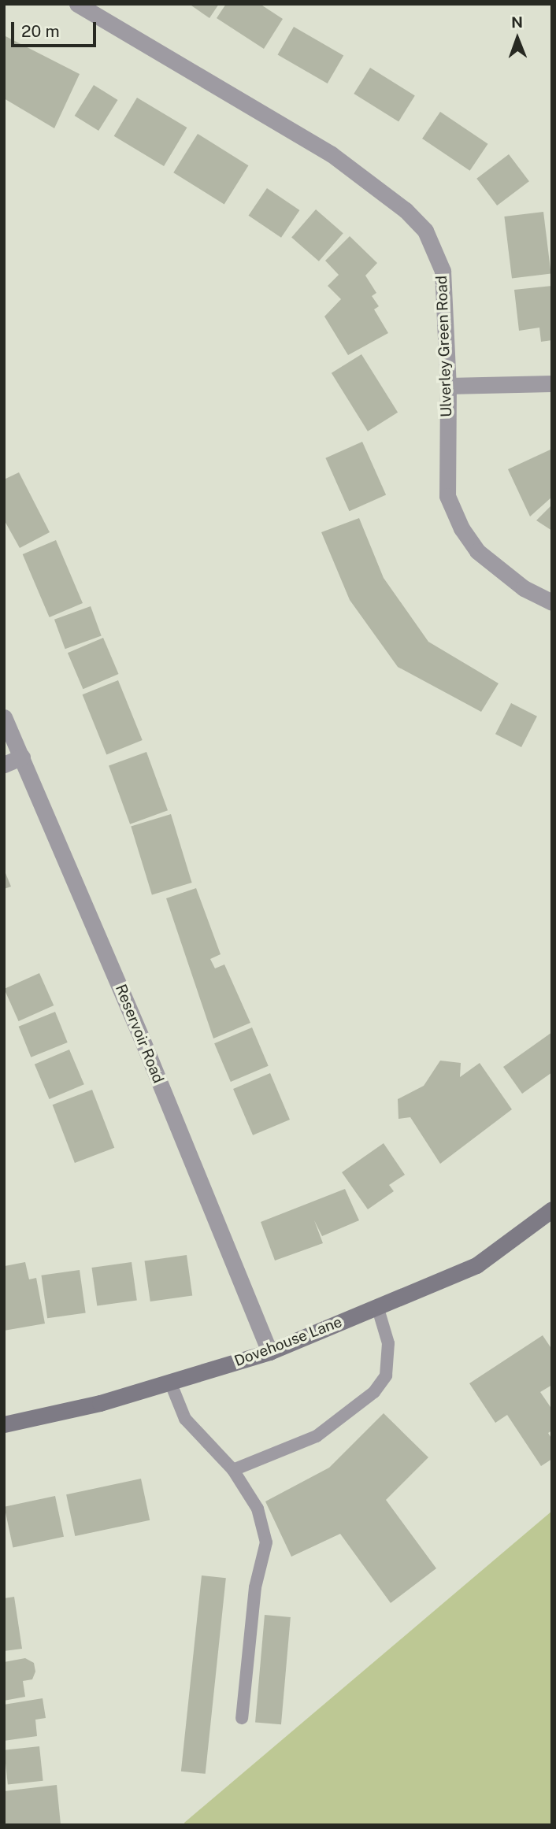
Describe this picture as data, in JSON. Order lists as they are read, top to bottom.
{
  "streets": {
    "street": ["Ulverley Green Road", "Reservoir Road", "Dovehouse Lane"]
  },
  "crossings": [
    ["Reservoir Road", "Dovehouse Lane"]
  ],
  "scale_bar": "20 m",
  "north": "top"
}
